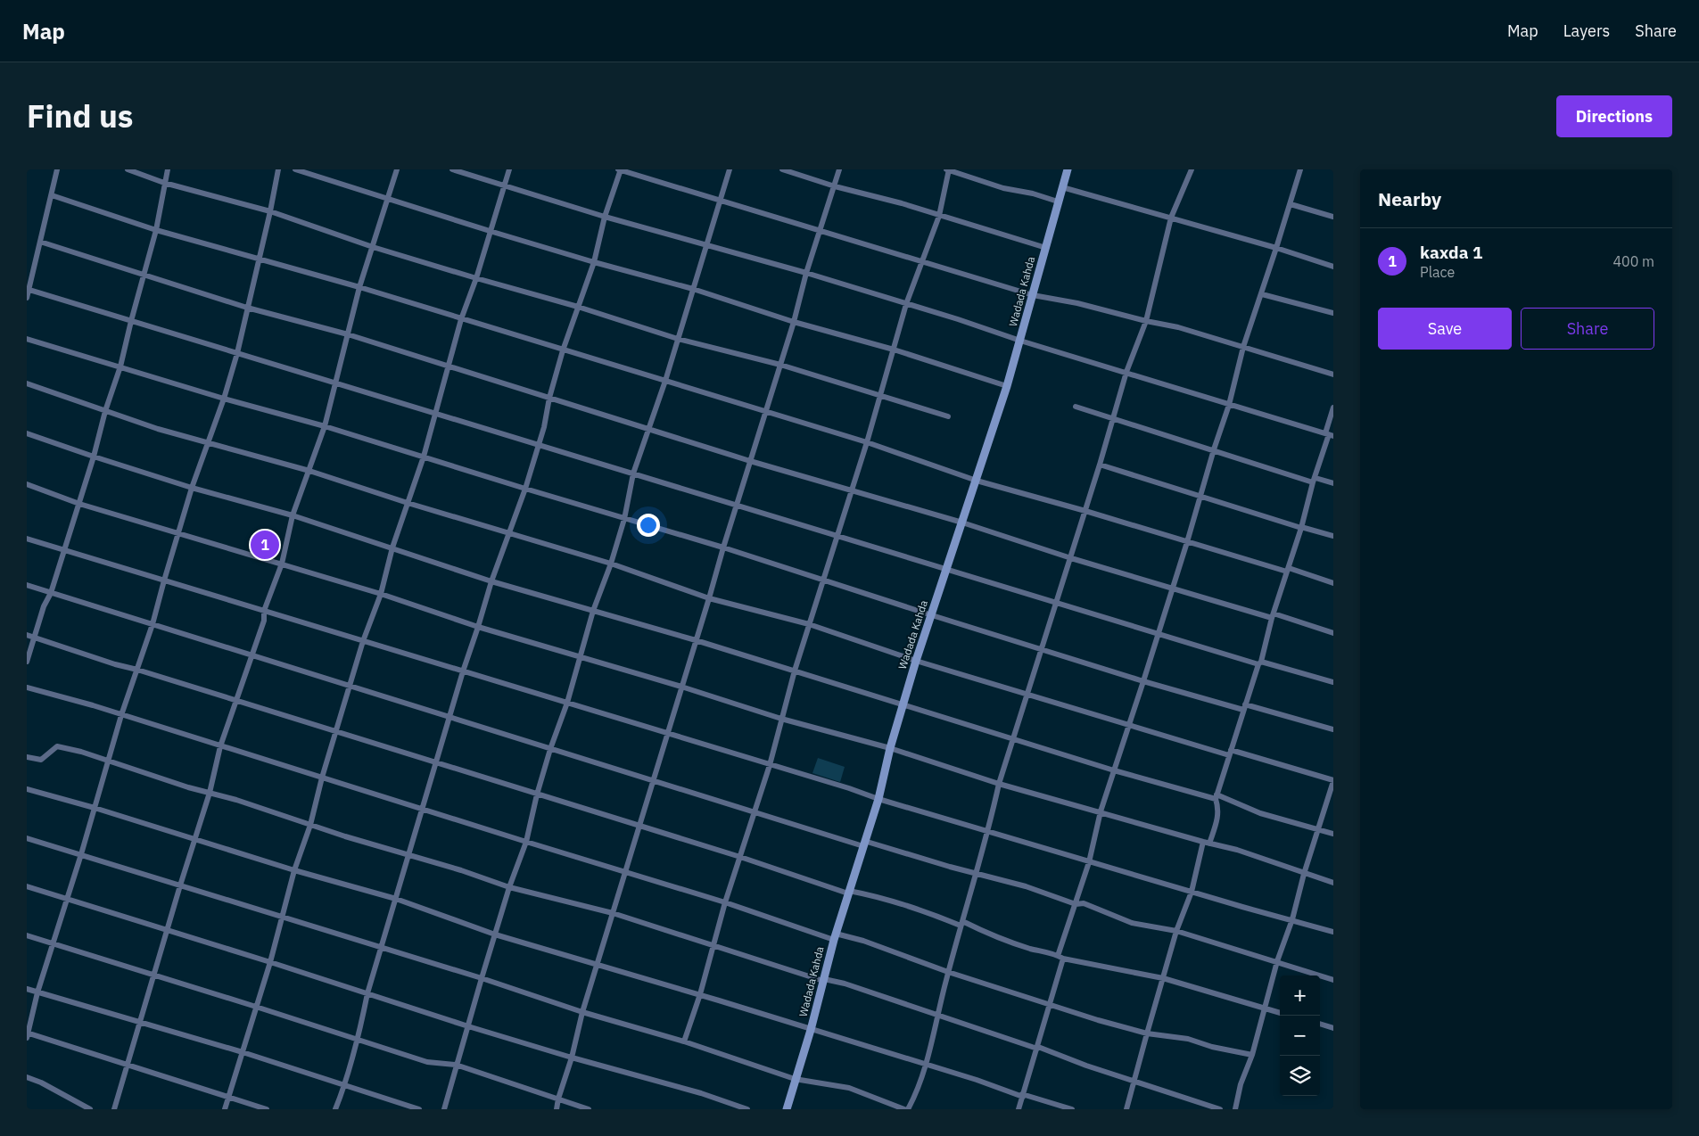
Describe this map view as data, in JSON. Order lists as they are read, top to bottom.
{
  "streets": {
    "main road": ["Wadada Kahda"]
  },
  "page": {
    "header": "Map",
    "nav": ["Map", "Layers", "Share"],
    "title": "Find us",
    "buttons": [
      "Directions",
      ["Save", "Share"]
    ],
    "heading": "Nearby",
    "list": [
      {
        "mark": "1",
        "name": "kaxda 1",
        "note": "Place",
        "value": "400 m"
      }
    ],
    "pins": "1",
    "map_buttons": ["+", "−"]
  }
}
